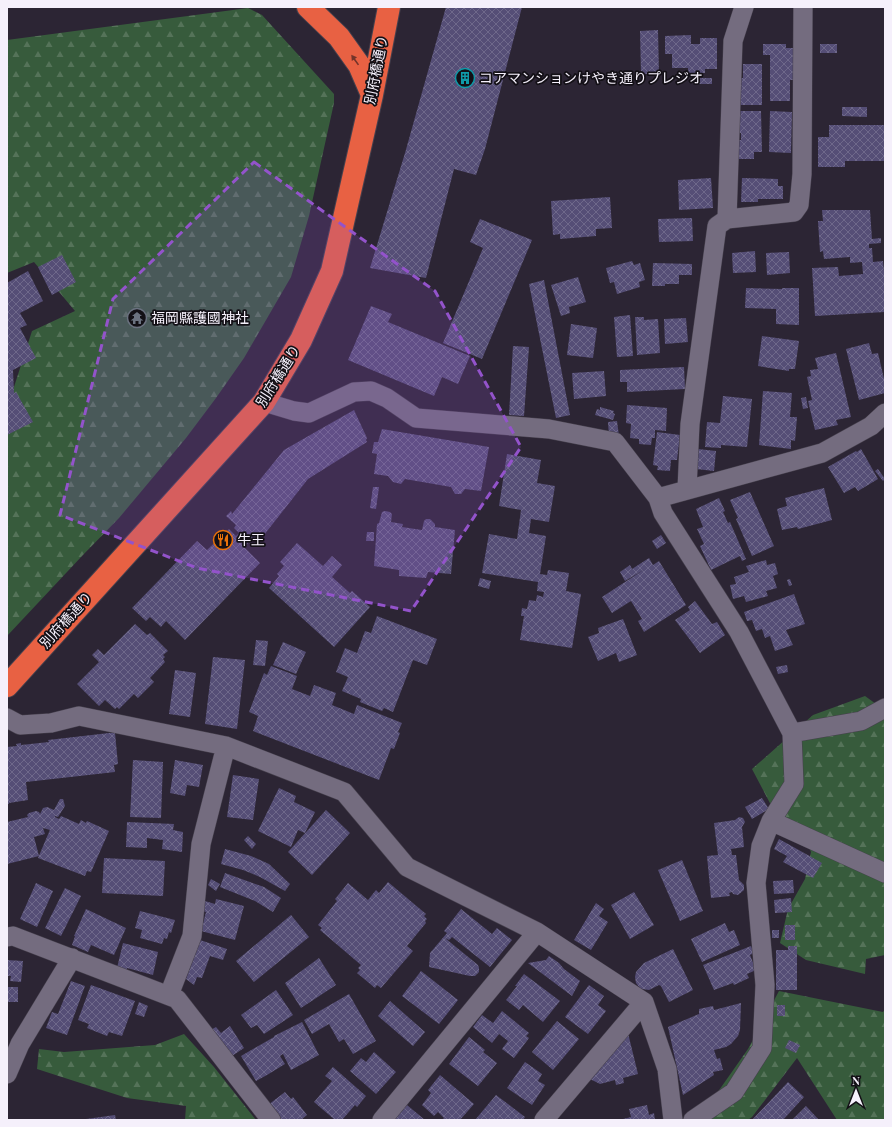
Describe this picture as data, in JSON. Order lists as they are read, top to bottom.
{
  "streets": {
    "highway": ["別府橋通り"]
  },
  "places": {
    "building": ["コアマンションけやき通りプレジオ"],
    "temple": ["福岡縣護國神社"],
    "restaurant": ["牛王"]
  },
  "north": "top"
}
